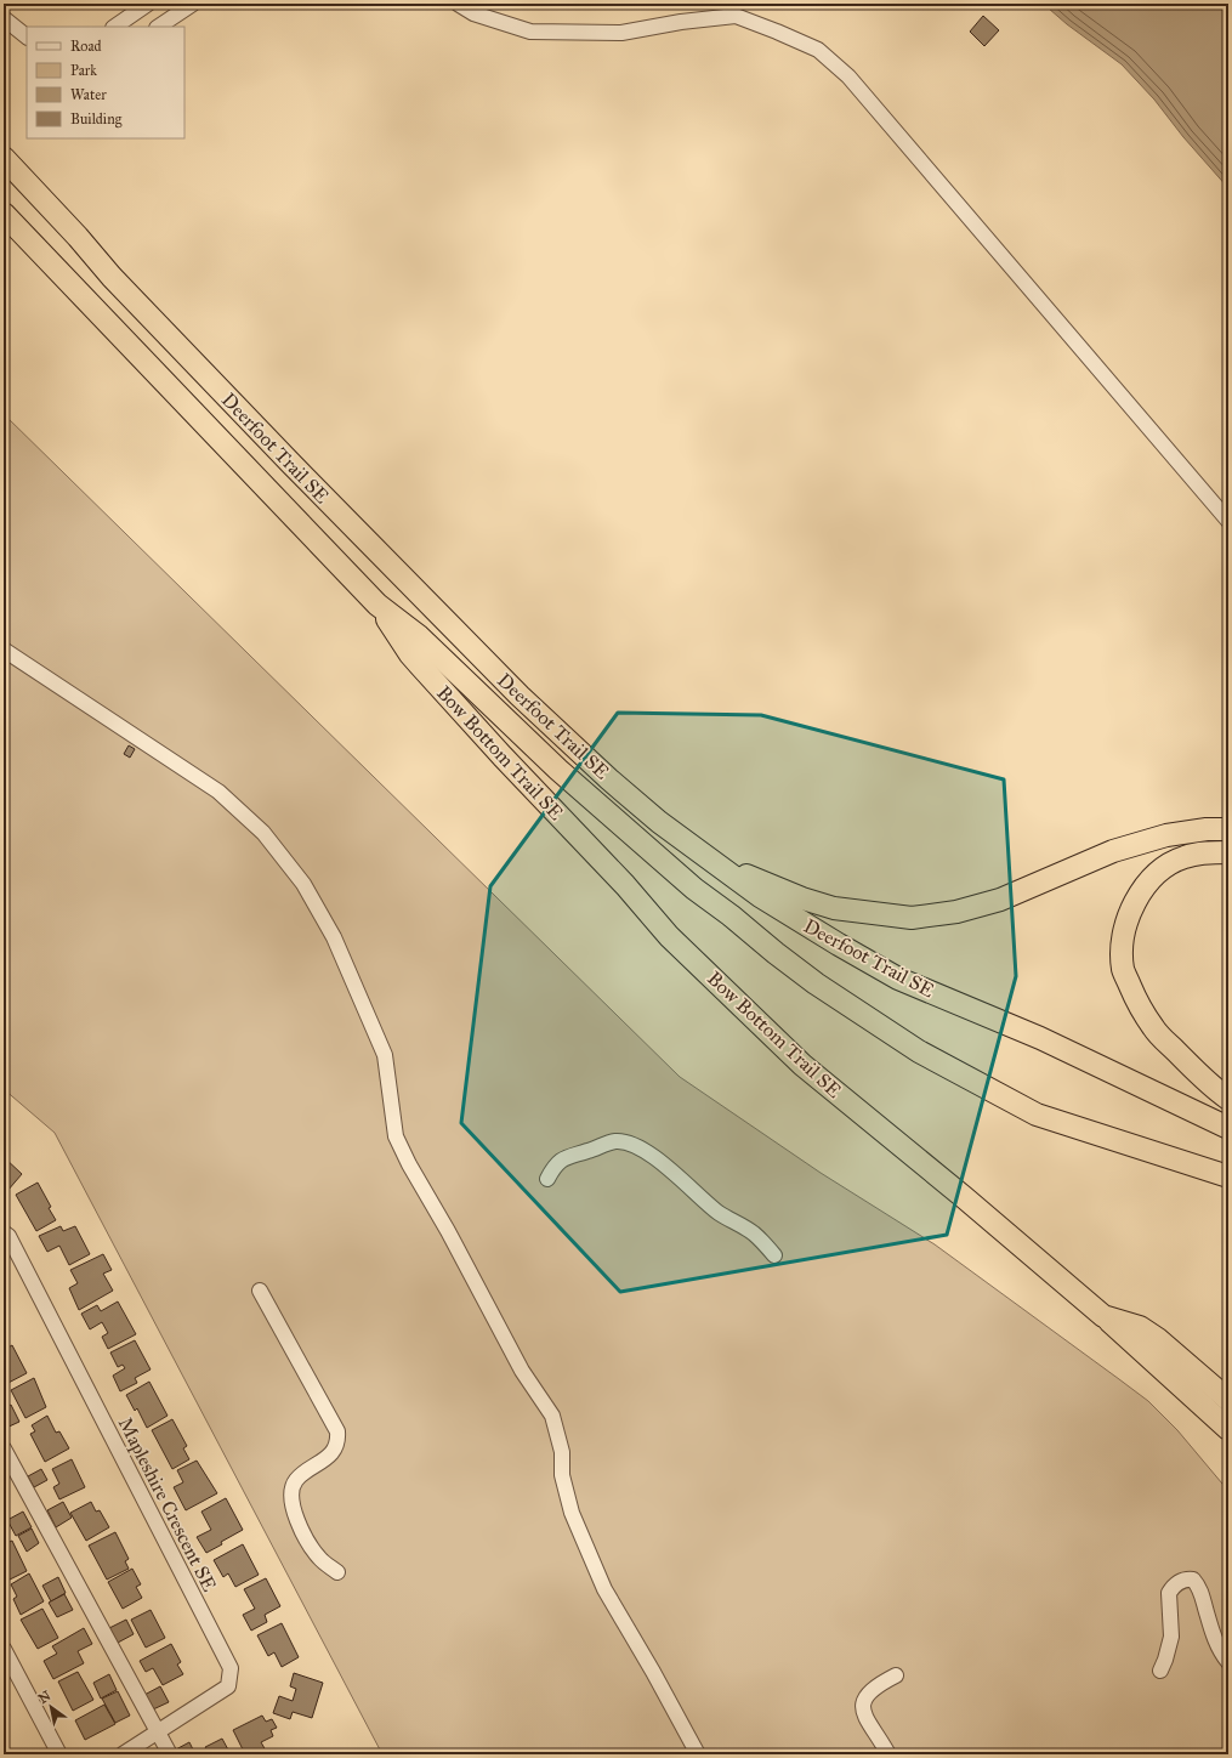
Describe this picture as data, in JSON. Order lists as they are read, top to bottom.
{
  "streets": {
    "highway": ["Deerfoot Trail SE", "Bow Bottom Trail SE"],
    "street": ["Mapleshire Crescent SE"]
  },
  "crossings": [
    ["Deerfoot Trail SE", "Bow Bottom Trail SE"]
  ],
  "legend": [
    "Road",
    "Park",
    "Water",
    "Building"
  ],
  "north": "top left"
}
